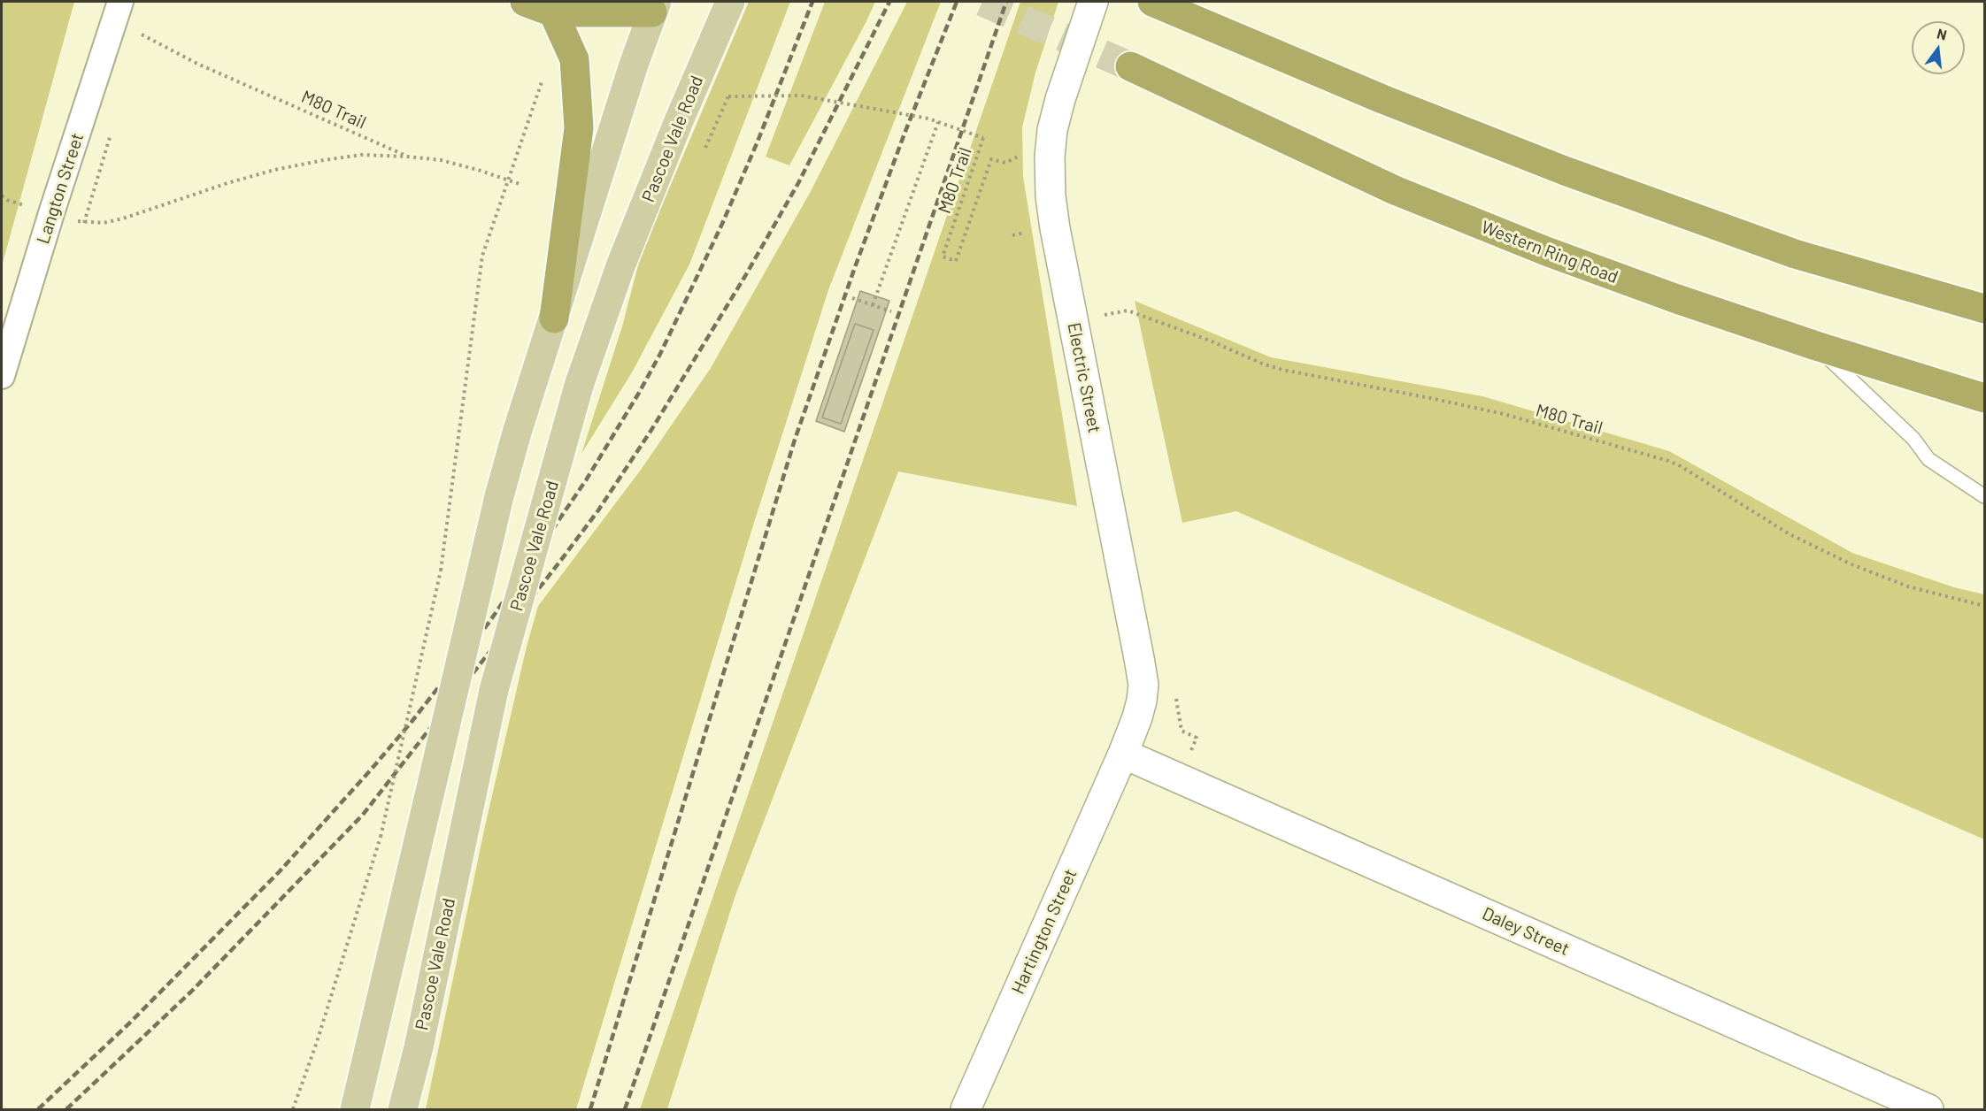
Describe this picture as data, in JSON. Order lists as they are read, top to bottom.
{
  "streets": {
    "highway": ["Western Ring Road"],
    "main road": ["Pascoe Vale Road"],
    "street": [
      "Langton Street",
      "Electric Street",
      "Hartington Street",
      "Daley Street"
    ],
    "path": ["M80 Trail"]
  },
  "crossings": [
    ["Electric Street", "Hartington Street"],
    ["Electric Street", "Daley Street"],
    ["Hartington Street", "Daley Street"]
  ],
  "north": "top"
}
